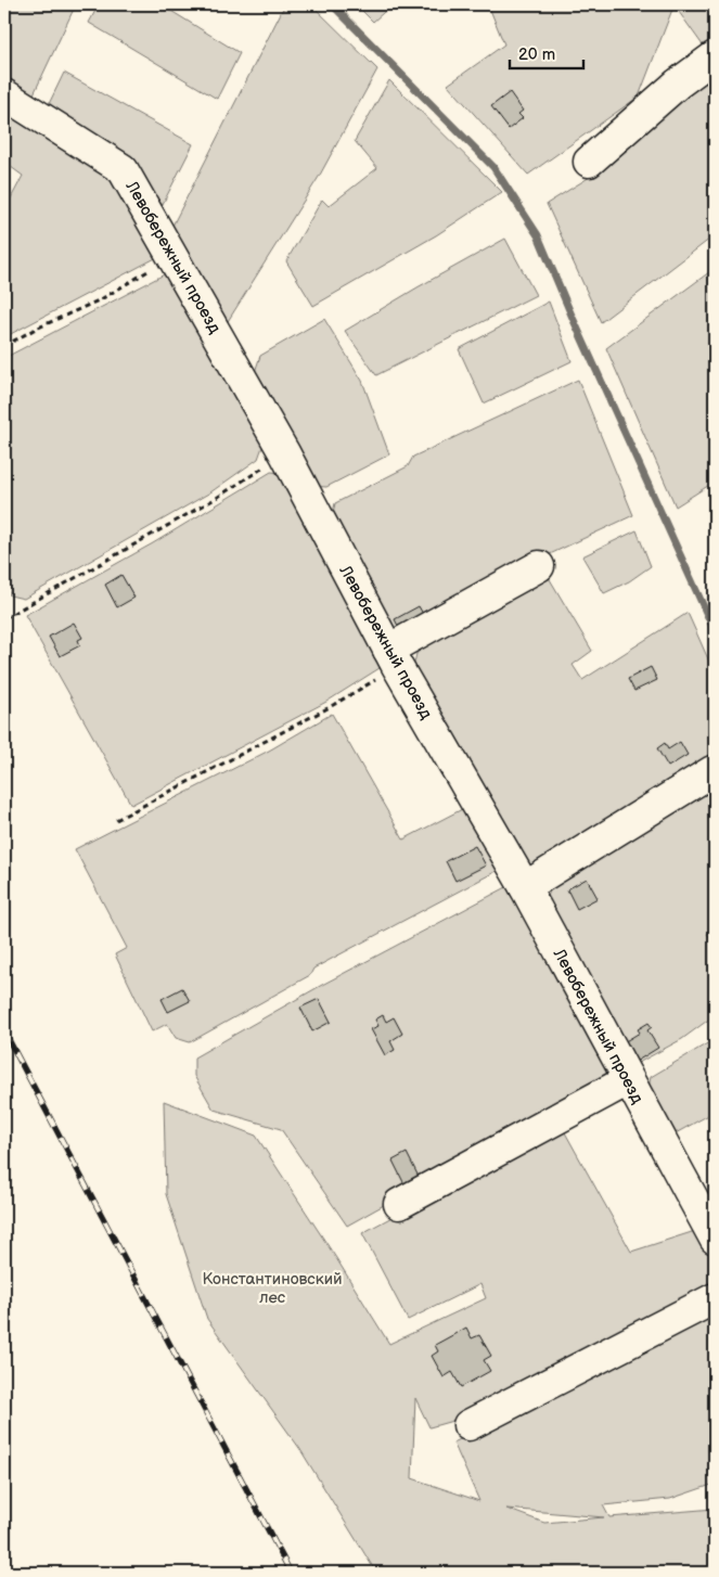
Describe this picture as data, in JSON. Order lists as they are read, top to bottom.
{
  "streets": {
    "street": ["Левобережный проезд"]
  },
  "parks": ["Константиновский лес"],
  "scale_bar": "20 m"
}
